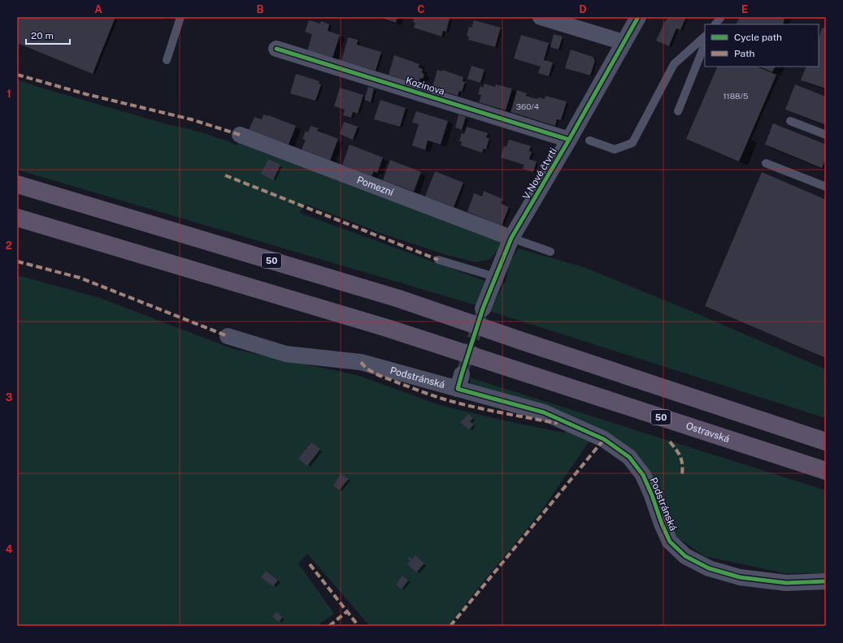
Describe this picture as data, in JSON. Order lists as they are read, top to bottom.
{
  "streets": {
    "highway": ["50", "Ostravská"],
    "street": [
      "Kozinova",
      "V Nové čtvrti",
      "Pomezní",
      "Podstránská"
    ]
  },
  "crossings": [
    ["Kozinova", "V Nové čtvrti"],
    ["V Nové čtvrti", "Pomezní"]
  ],
  "house_numbers": ["1188/5", "360/4"],
  "legend": ["Cycle path", "Path"],
  "scale_bar": "20 m",
  "grid": {
    "columns": [
      "A",
      "B",
      "C",
      "D",
      "E"
    ],
    "rows": [
      "1",
      "2",
      "3",
      "4"
    ]
  }
}
